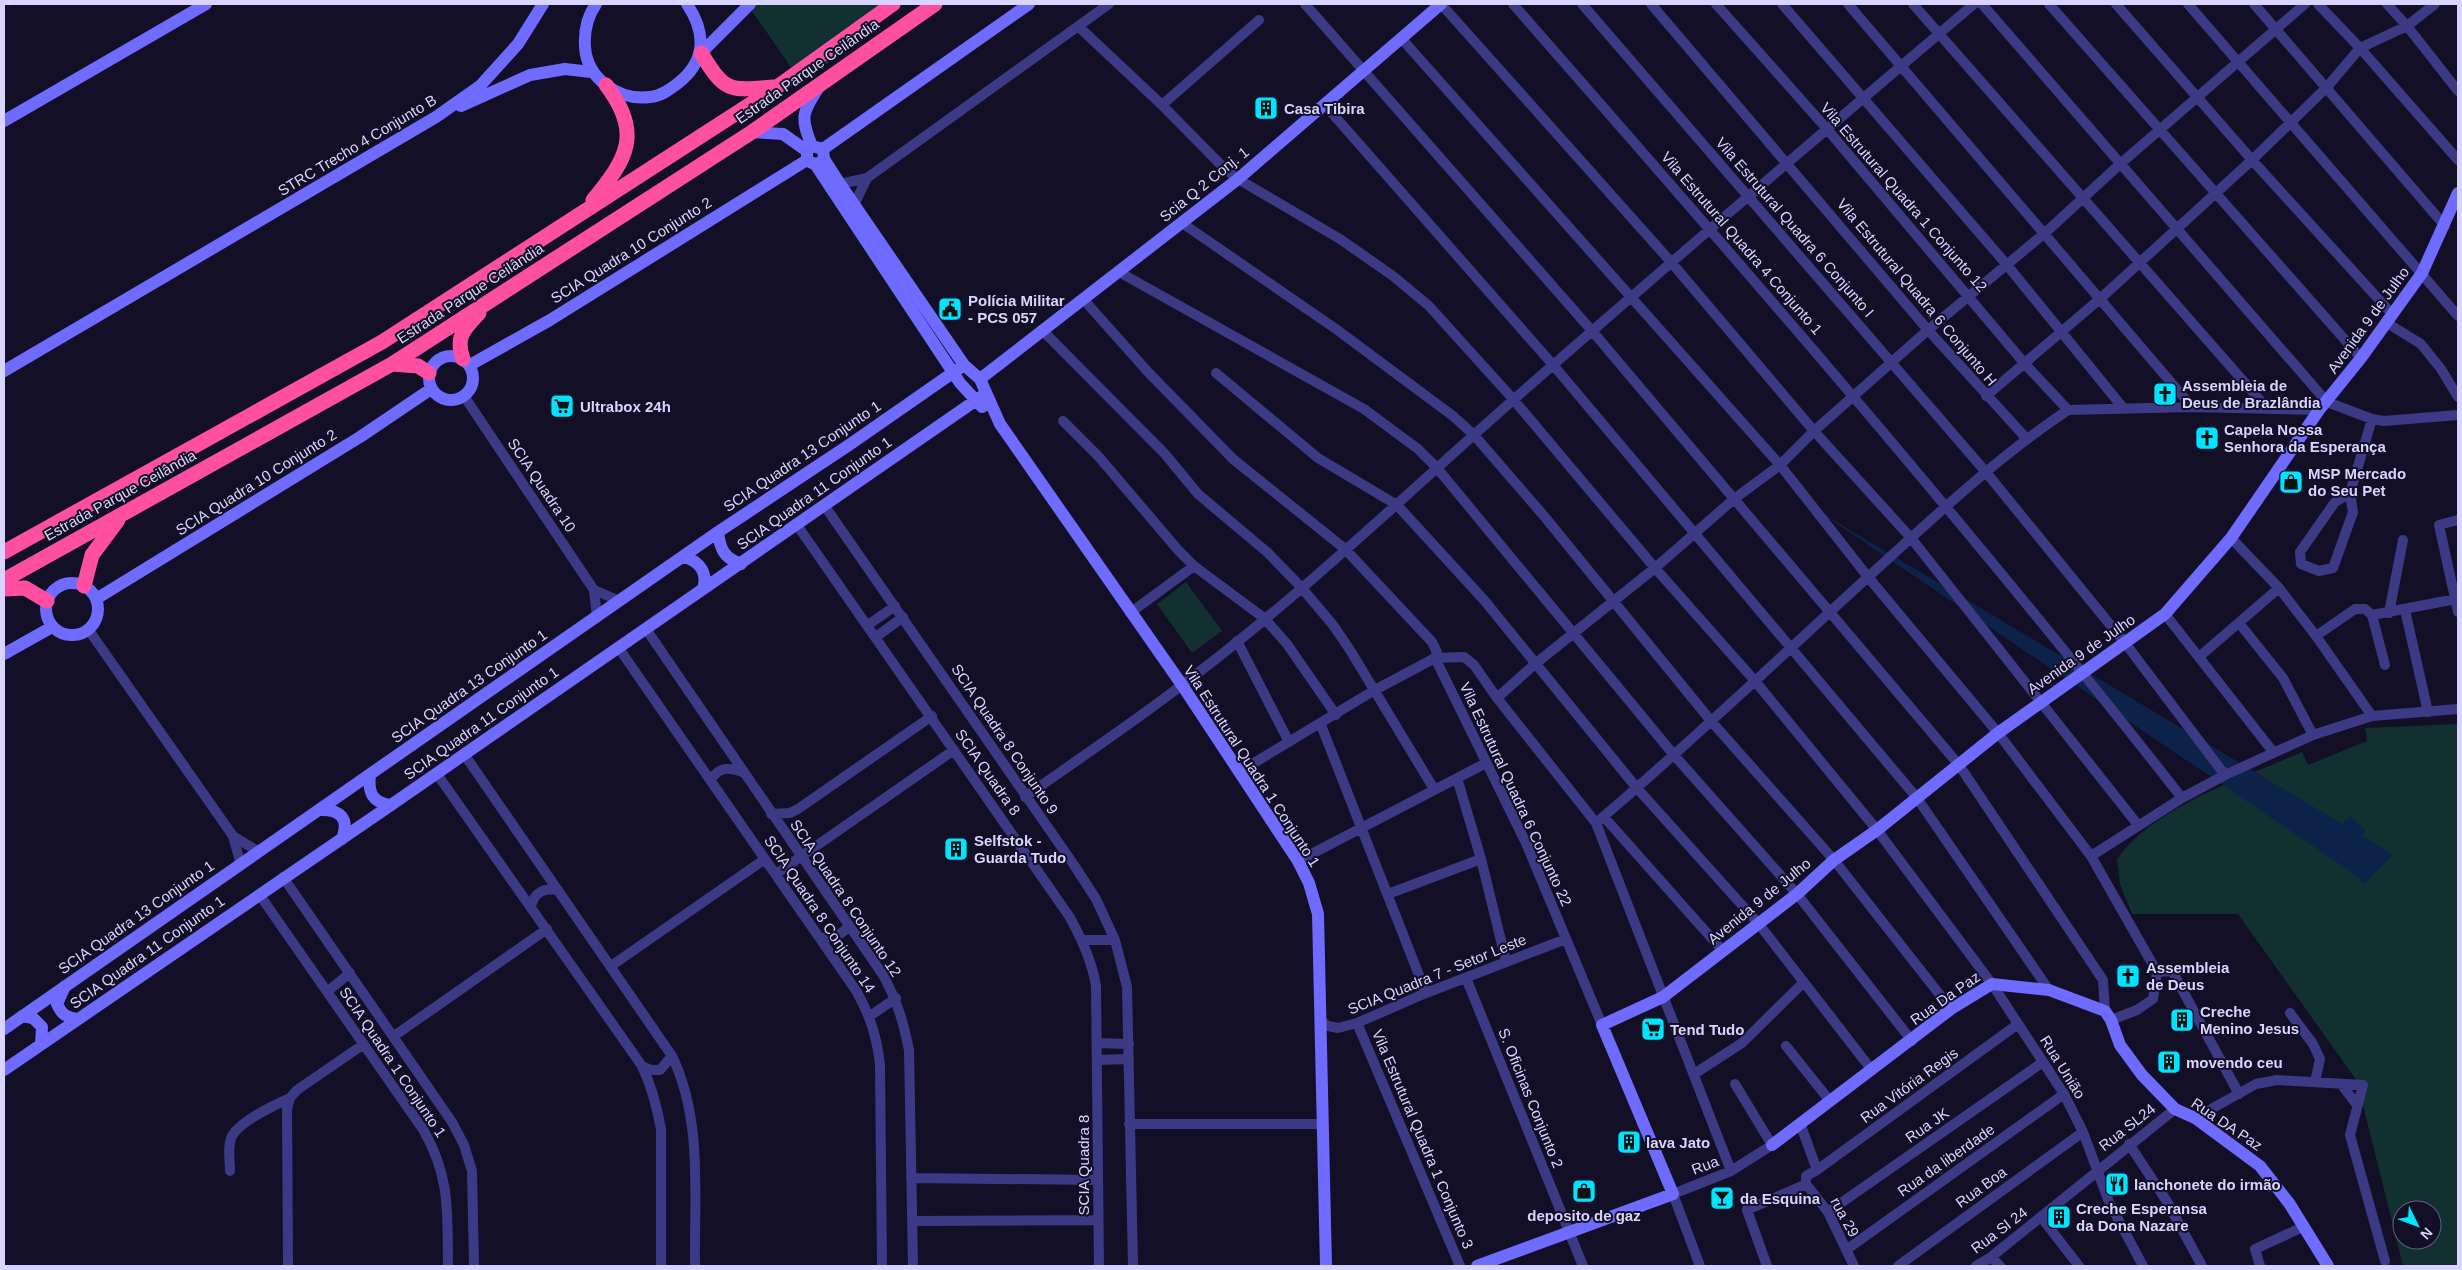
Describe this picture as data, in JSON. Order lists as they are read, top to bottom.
{
  "streets": {
    "highway": ["Estrada Parque Ceilândia"],
    "street": [
      "STRC Trecho 4 Conjunto B",
      "Scia Q 2 Conj. 1",
      "Vila Estrutural Quadra 1 Conjunto 12",
      "Vila Estrutural Quadra 6 Conjunto I",
      "Vila Estrutural Quadra 4 Conjunto 1",
      "SCIA Quadra 10 Conjunto 2",
      "Vila Estrutural Quadra 6 Conjunto H",
      "Avenida 9 de Julho",
      "SCIA Quadra 13 Conjunto 1",
      "SCIA Quadra 10",
      "SCIA Quadra 11 Conjunto 1",
      "SCIA Quadra 8 Conjunto 9",
      "Vila Estrutural Quadra 1 Conjunto 1",
      "SCIA Quadra 8",
      "Vila Estrutural Quadra 6 Conjunto 22",
      "SCIA Quadra 8 Conjunto 12",
      "SCIA Quadra 8 Conjunto 14",
      "SCIA Quadra 7 - Setor Leste",
      "Rua Da Paz",
      "SCIA Quadra 1 Conjunto 1",
      "Rua União",
      "Rua Vitória Regis",
      "S. Oficinas Conjunto 2",
      "Rua DA Paz",
      "Rua JK",
      "Rua SL24",
      "Vila Estrutural Quadra 1 Conjunto 3",
      "Rua da liberdade",
      "Rua",
      "Rua Boa",
      "rua 29",
      "Rua Sl 24"
    ]
  },
  "crossings": [
    ["Scia Q 2 Conj. 1", "Vila Estrutural Quadra 6 Conjunto 22"],
    ["Scia Q 2 Conj. 1", "Rua União"],
    ["Vila Estrutural Quadra 6 Conjunto I", "Avenida 9 de Julho"],
    ["Vila Estrutural Quadra 4 Conjunto 1", "Avenida 9 de Julho"],
    ["SCIA Quadra 10 Conjunto 2", "SCIA Quadra 10"],
    ["Avenida 9 de Julho", "Vila Estrutural Quadra 6 Conjunto 22"],
    ["Avenida 9 de Julho", "Rua União"],
    ["SCIA Quadra 13 Conjunto 1", "SCIA Quadra 10"],
    ["SCIA Quadra 13 Conjunto 1", "Vila Estrutural Quadra 1 Conjunto 1"],
    ["SCIA Quadra 11 Conjunto 1", "SCIA Quadra 8 Conjunto 9"],
    ["SCIA Quadra 11 Conjunto 1", "Vila Estrutural Quadra 1 Conjunto 1"],
    ["SCIA Quadra 11 Conjunto 1", "SCIA Quadra 8"],
    ["SCIA Quadra 11 Conjunto 1", "SCIA Quadra 8 Conjunto 12"],
    ["SCIA Quadra 11 Conjunto 1", "SCIA Quadra 8 Conjunto 14"],
    ["SCIA Quadra 11 Conjunto 1", "SCIA Quadra 1 Conjunto 1"],
    ["Vila Estrutural Quadra 1 Conjunto 1", "SCIA Quadra 7 - Setor Leste"],
    ["Vila Estrutural Quadra 6 Conjunto 22", "SCIA Quadra 7 - Setor Leste"],
    ["SCIA Quadra 7 - Setor Leste", "S. Oficinas Conjunto 2"],
    ["SCIA Quadra 7 - Setor Leste", "Vila Estrutural Quadra 1 Conjunto 3"],
    ["Rua Da Paz", "Rua União"],
    ["Rua Da Paz", "Rua DA Paz"],
    ["Rua Da Paz", "Rua SL24"],
    ["Rua Da Paz", "Rua"],
    ["Rua União", "Rua Vitória Regis"],
    ["Rua União", "Rua JK"],
    ["Rua União", "Rua SL24"],
    ["Rua União", "Rua da liberdade"],
    ["Rua União", "Rua Boa"],
    ["Rua União", "Rua Sl 24"],
    ["Rua Vitória Regis", "rua 29"],
    ["Rua DA Paz", "Rua SL24"],
    ["Rua JK", "rua 29"],
    ["Rua SL24", "Rua Sl 24"],
    ["Rua da liberdade", "rua 29"]
  ],
  "places": {
    "building": [
      "Casa Tibira",
      "Selfstok - Guarda Tudo",
      "Creche Menino Jesus",
      "movendo ceu",
      "lava Jato",
      "Creche Esperansa da Dona Nazare"
    ],
    "public building": ["Polícia Militar - PCS 057"],
    "church": ["Assembleia de Deus de Brazlândia", "Capela Nossa Senhora da Esperança", "Assembleia de Deus"],
    "supermarket": ["Ultrabox 24h", "Tend Tudo"],
    "shop": ["MSP Mercado do Seu Pet", "deposito de gaz"],
    "restaurant": ["lanchonete do irmão"],
    "bar": ["da Esquina"]
  },
  "north": "bottom right"
}
